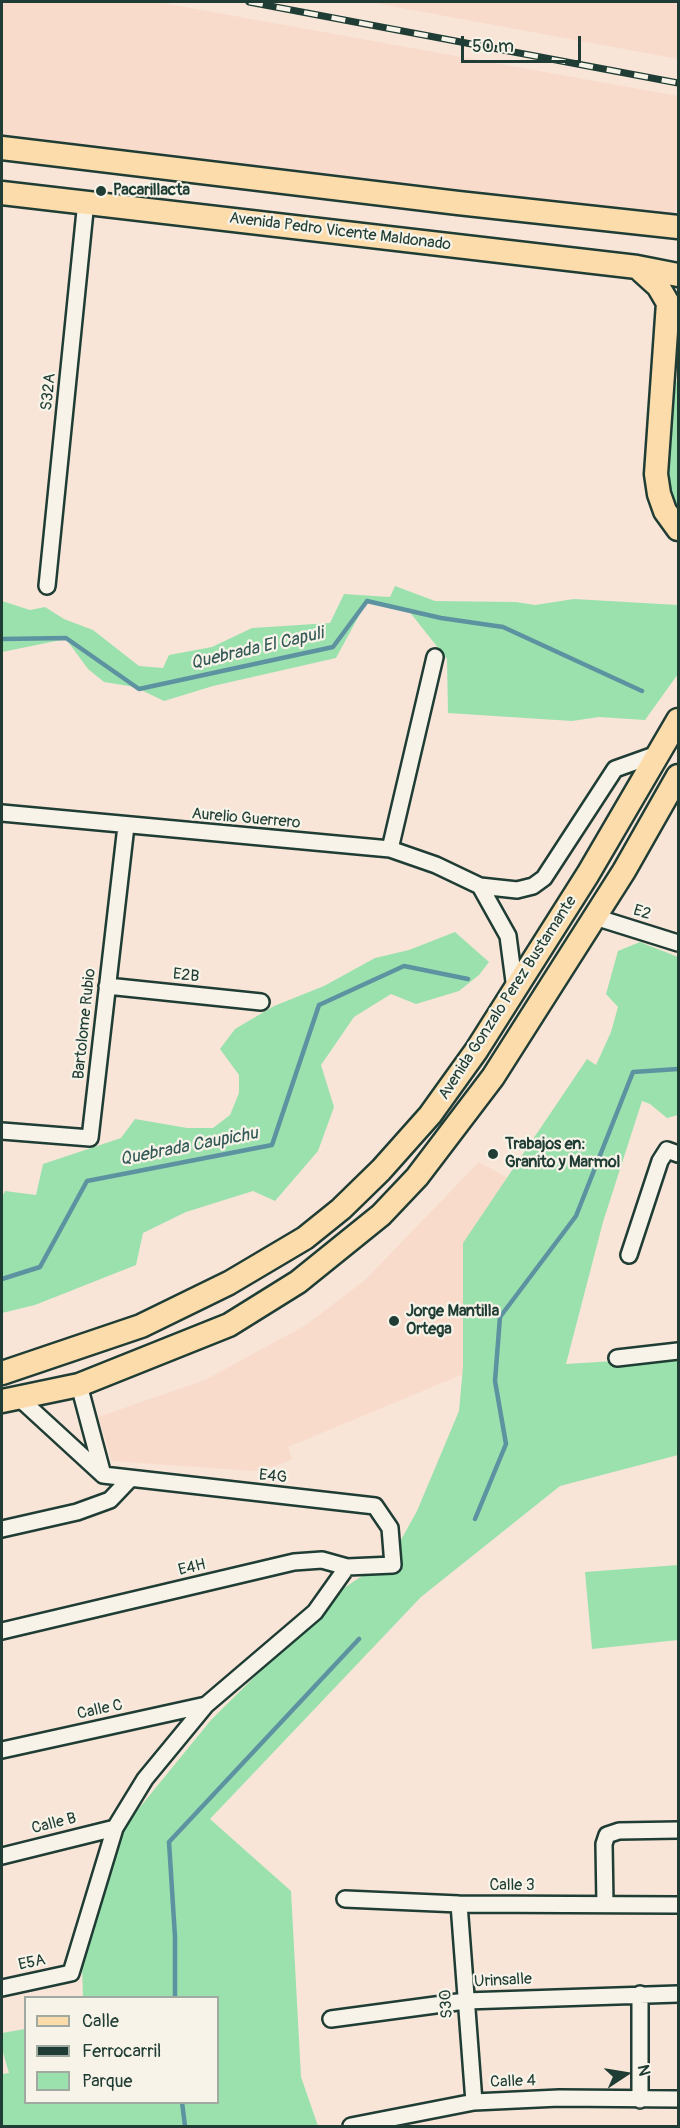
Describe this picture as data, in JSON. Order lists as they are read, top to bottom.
{
  "streets": {
    "main road": ["Avenida Pedro Vicente Maldonado", "Avenida Gonzalo Perez Bustamante"],
    "street": [
      "S32A",
      "Aurelio Guerrero",
      "E2",
      "E2B",
      "Bartolome Rubio",
      "E4G",
      "E4H",
      "Calle C",
      "Calle B",
      "Calle 3",
      "E5A",
      "Urinsalle",
      "S30",
      "Calle 4"
    ]
  },
  "crossings": [
    ["Avenida Pedro Vicente Maldonado", "S32A"],
    ["Aurelio Guerrero", "Avenida Gonzalo Perez Bustamante"],
    ["Aurelio Guerrero", "Bartolome Rubio"],
    ["E2", "Avenida Gonzalo Perez Bustamante"],
    ["E2B", "Bartolome Rubio"],
    ["E4G", "E4H"],
    ["Calle B", "E5A"],
    ["Calle 3", "S30"],
    ["Urinsalle", "S30"],
    ["S30", "Calle 4"]
  ],
  "water": ["Quebrada El Capuli", "Quebrada Caupichu"],
  "places": ["Pacarillacta", "Trabajos en: Granito y Marmol", "Jorge Mantilla Ortega"],
  "legend": ["Calle", "Ferrocarril", "Parque"],
  "scale_bar": "50 m",
  "north": "right"
}
